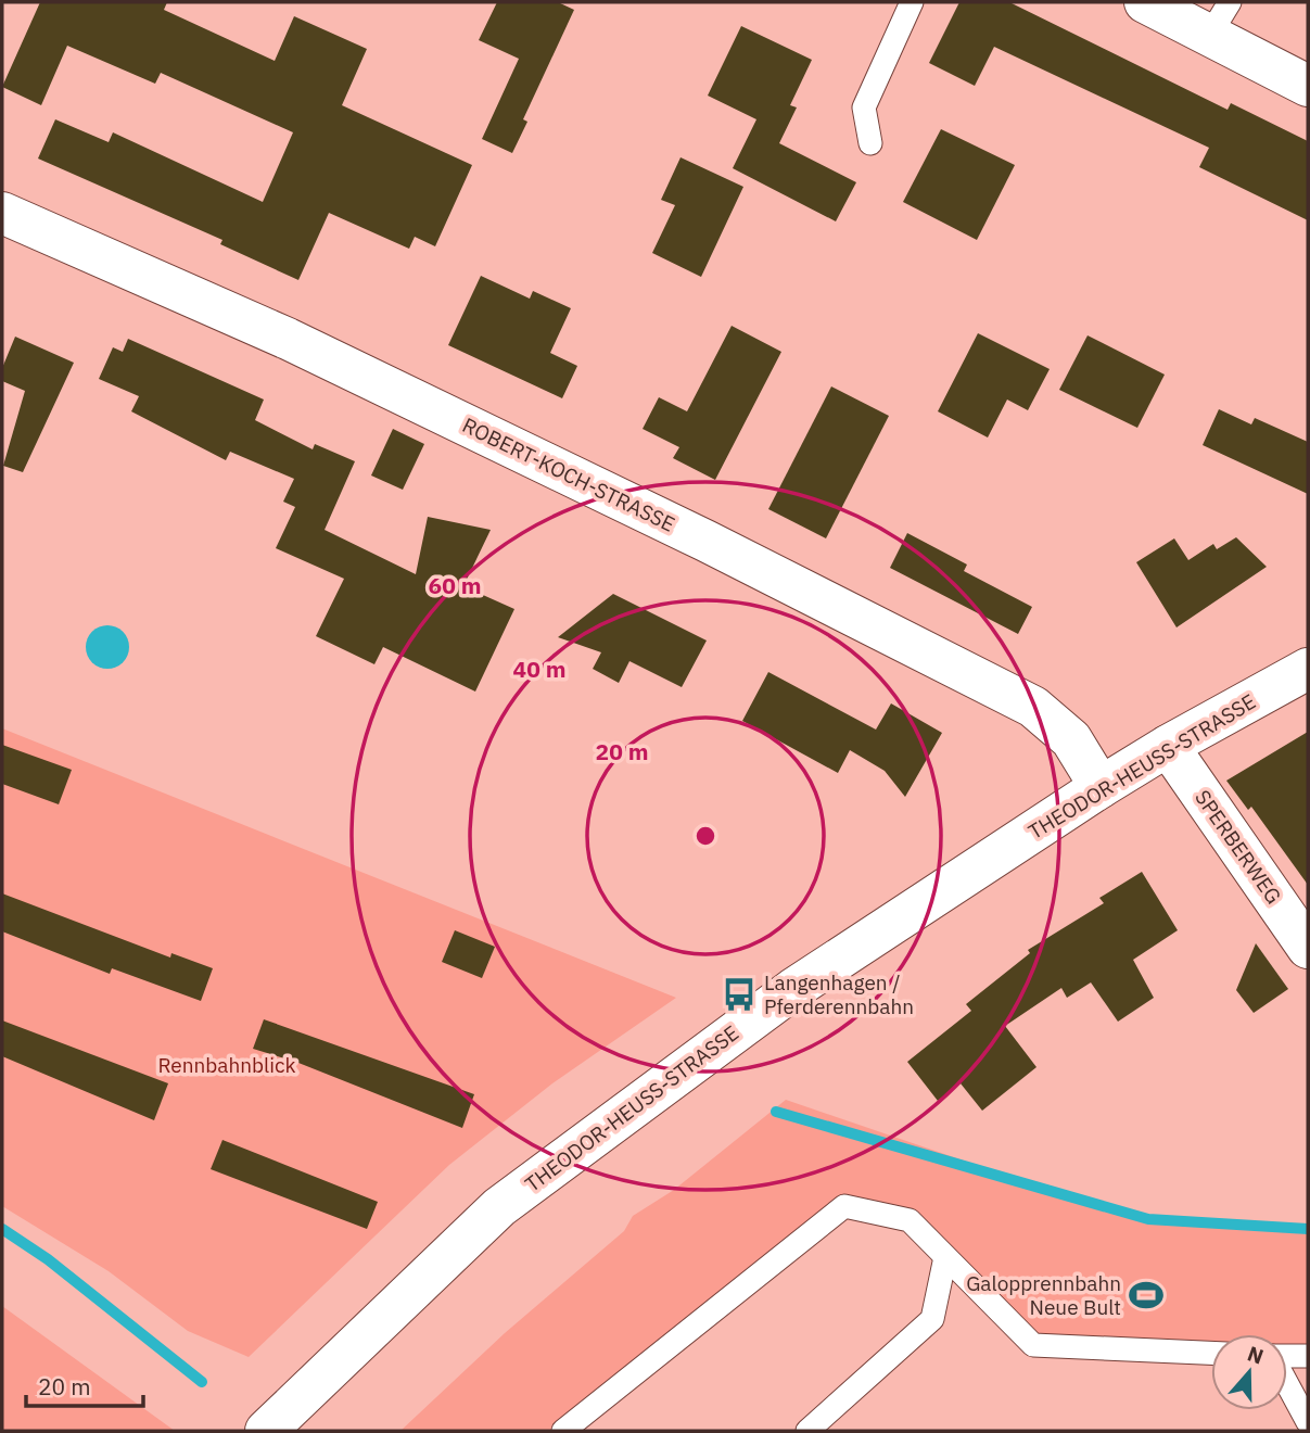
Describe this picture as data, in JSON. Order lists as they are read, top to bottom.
{
  "streets": {
    "street": ["ROBERT-KOCH-STRASSE", "THEODOR-HEUSS-STRASSE", "SPERBERWEG"]
  },
  "crossings": [
    ["ROBERT-KOCH-STRASSE", "THEODOR-HEUSS-STRASSE"],
    ["THEODOR-HEUSS-STRASSE", "SPERBERWEG"]
  ],
  "parks": ["Rennbahnblick"],
  "places": {
    "bus stop": ["Langenhagen / Pferderennbahn"],
    "sports": ["Galopprennbahn Neue Bult"]
  },
  "scale_bar": "20 m",
  "north": "top",
  "rings": ["60 m", "40 m", "20 m"]
}
